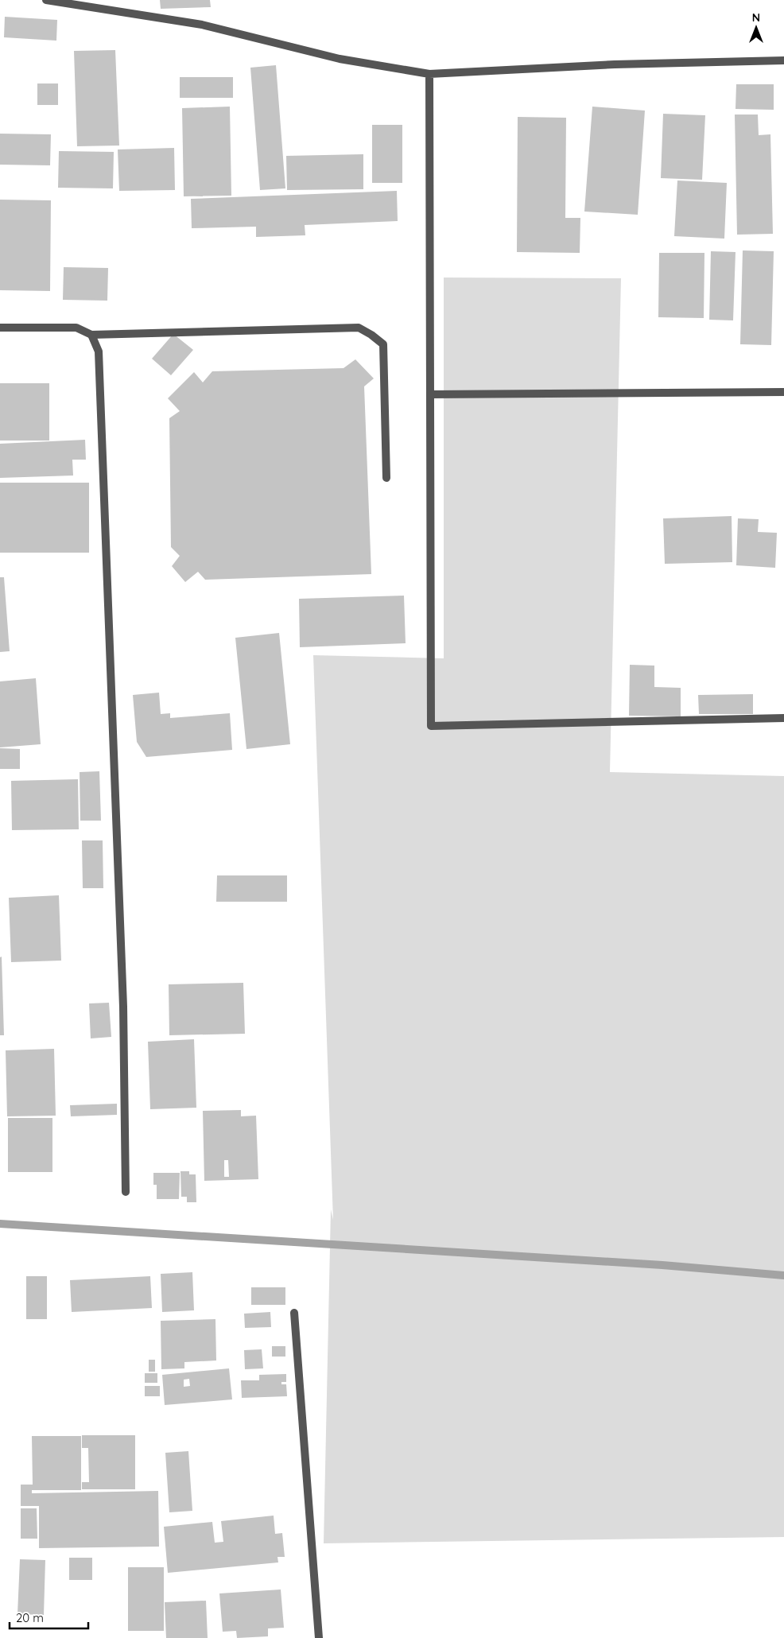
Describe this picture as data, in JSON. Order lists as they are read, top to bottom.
{
  "scale_bar": "20 m",
  "north": "top"
}
